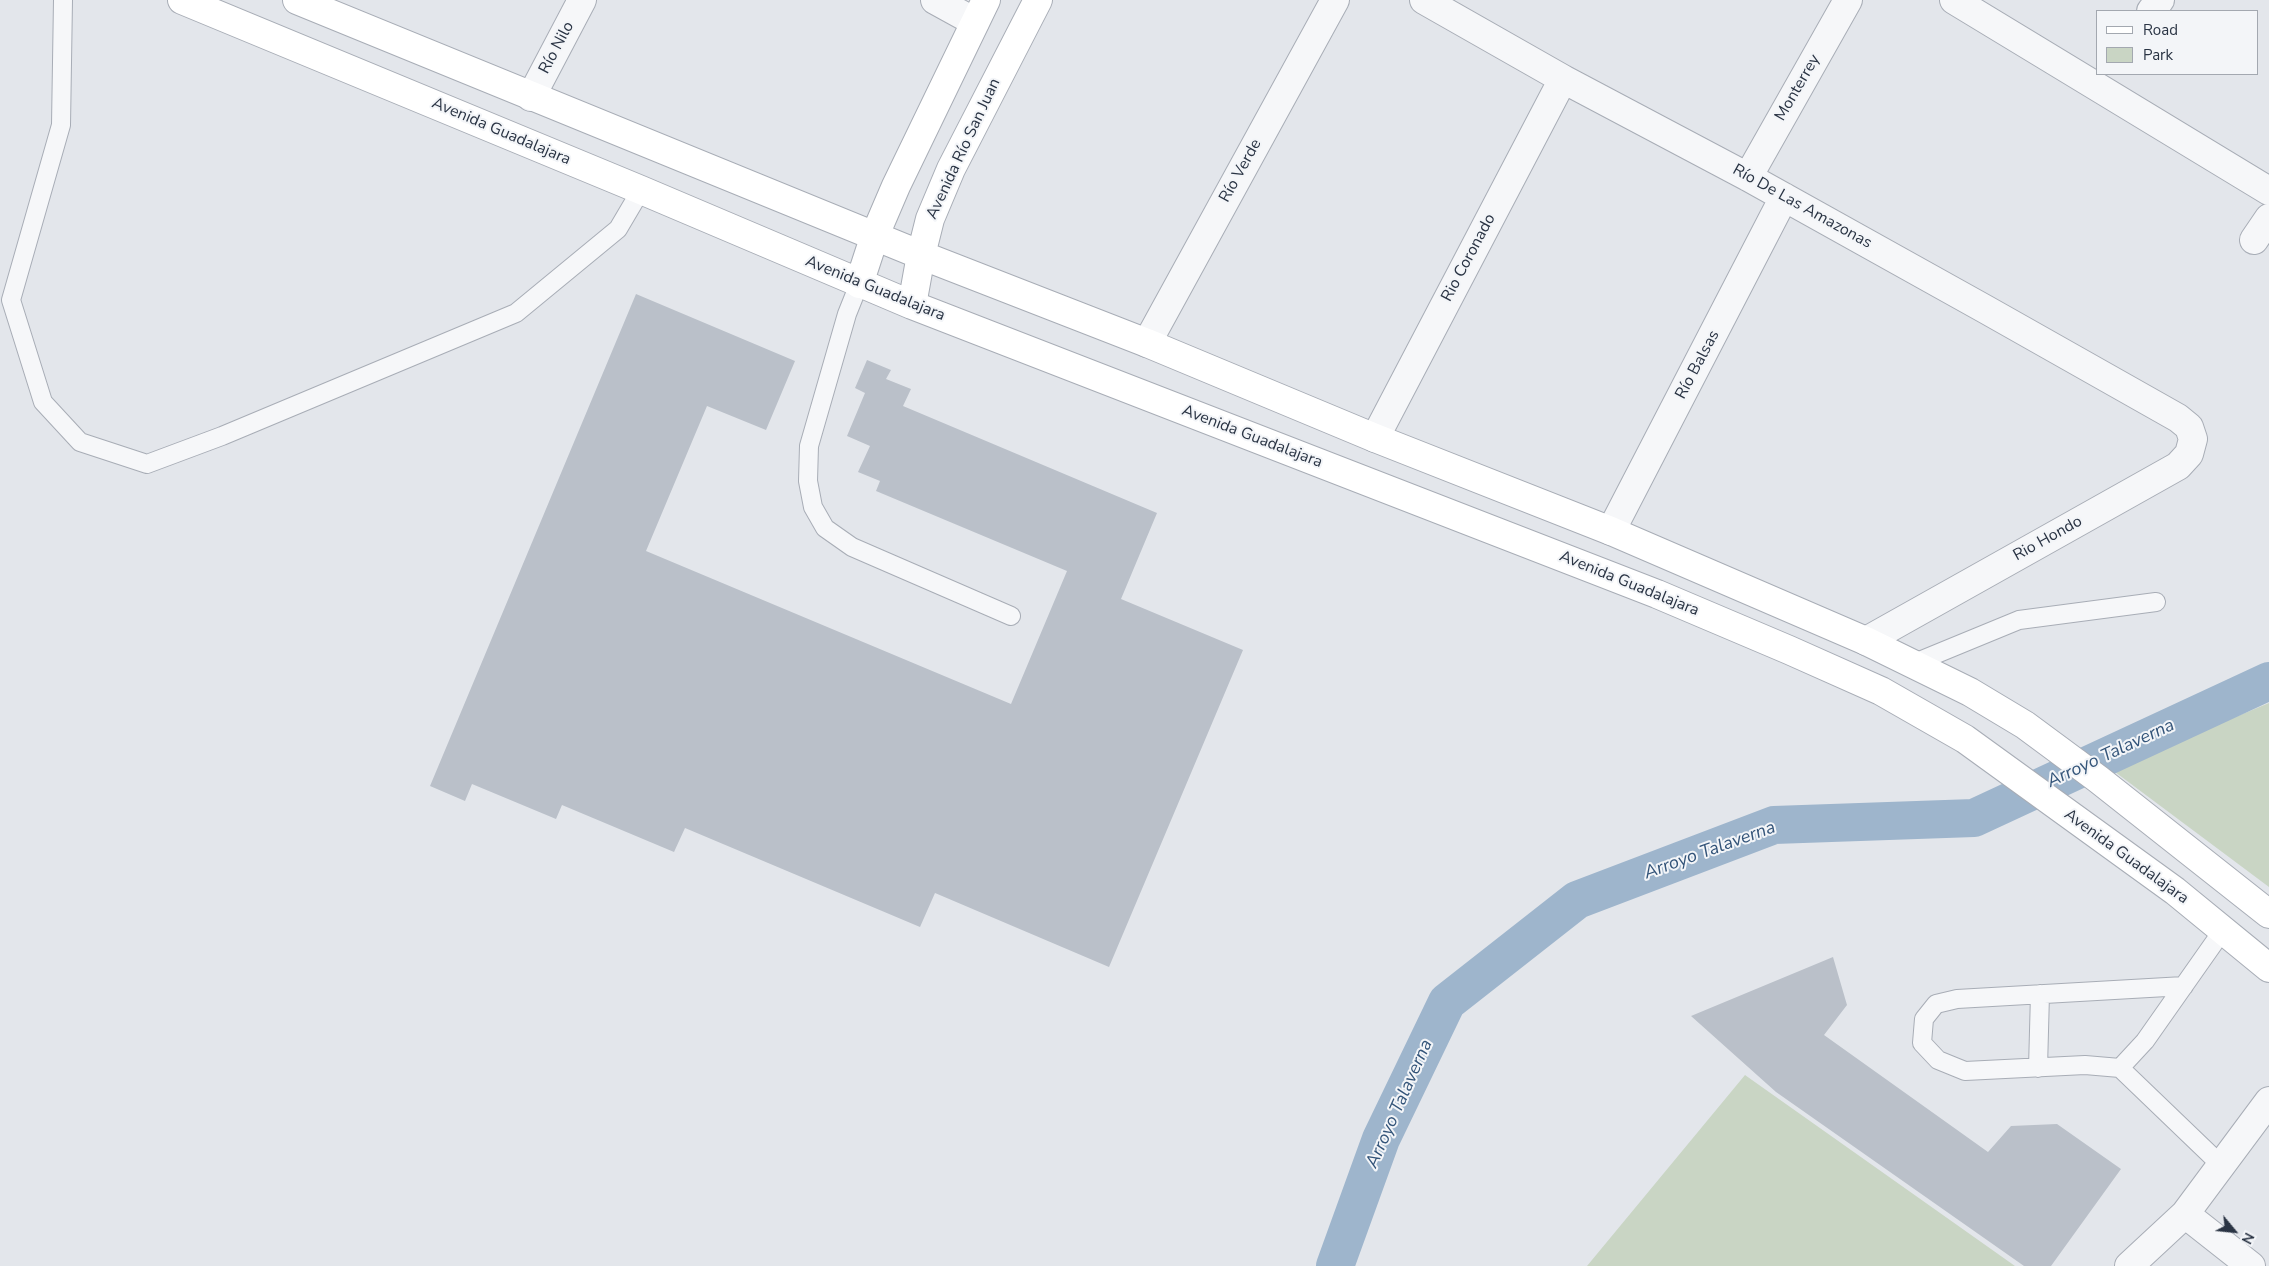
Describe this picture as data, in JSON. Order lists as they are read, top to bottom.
{
  "streets": {
    "main road": ["Avenida Guadalajara", "Avenida Río San Juan"],
    "street": [
      "Río Nilo",
      "Monterrey",
      "Río Verde",
      "Río De Las Amazonas",
      "Rio Coronado",
      "Río Balsas",
      "Rio Hondo"
    ]
  },
  "crossings": [
    ["Monterrey", "Río De Las Amazonas"],
    ["Avenida Guadalajara", "Avenida Río San Juan"],
    ["Río De Las Amazonas", "Rio Coronado"],
    ["Río De Las Amazonas", "Río Balsas"],
    ["Río De Las Amazonas", "Rio Hondo"]
  ],
  "water": ["Arroyo Talaverna"],
  "legend": ["Road", "Park"],
  "north": "bottom right"
}
